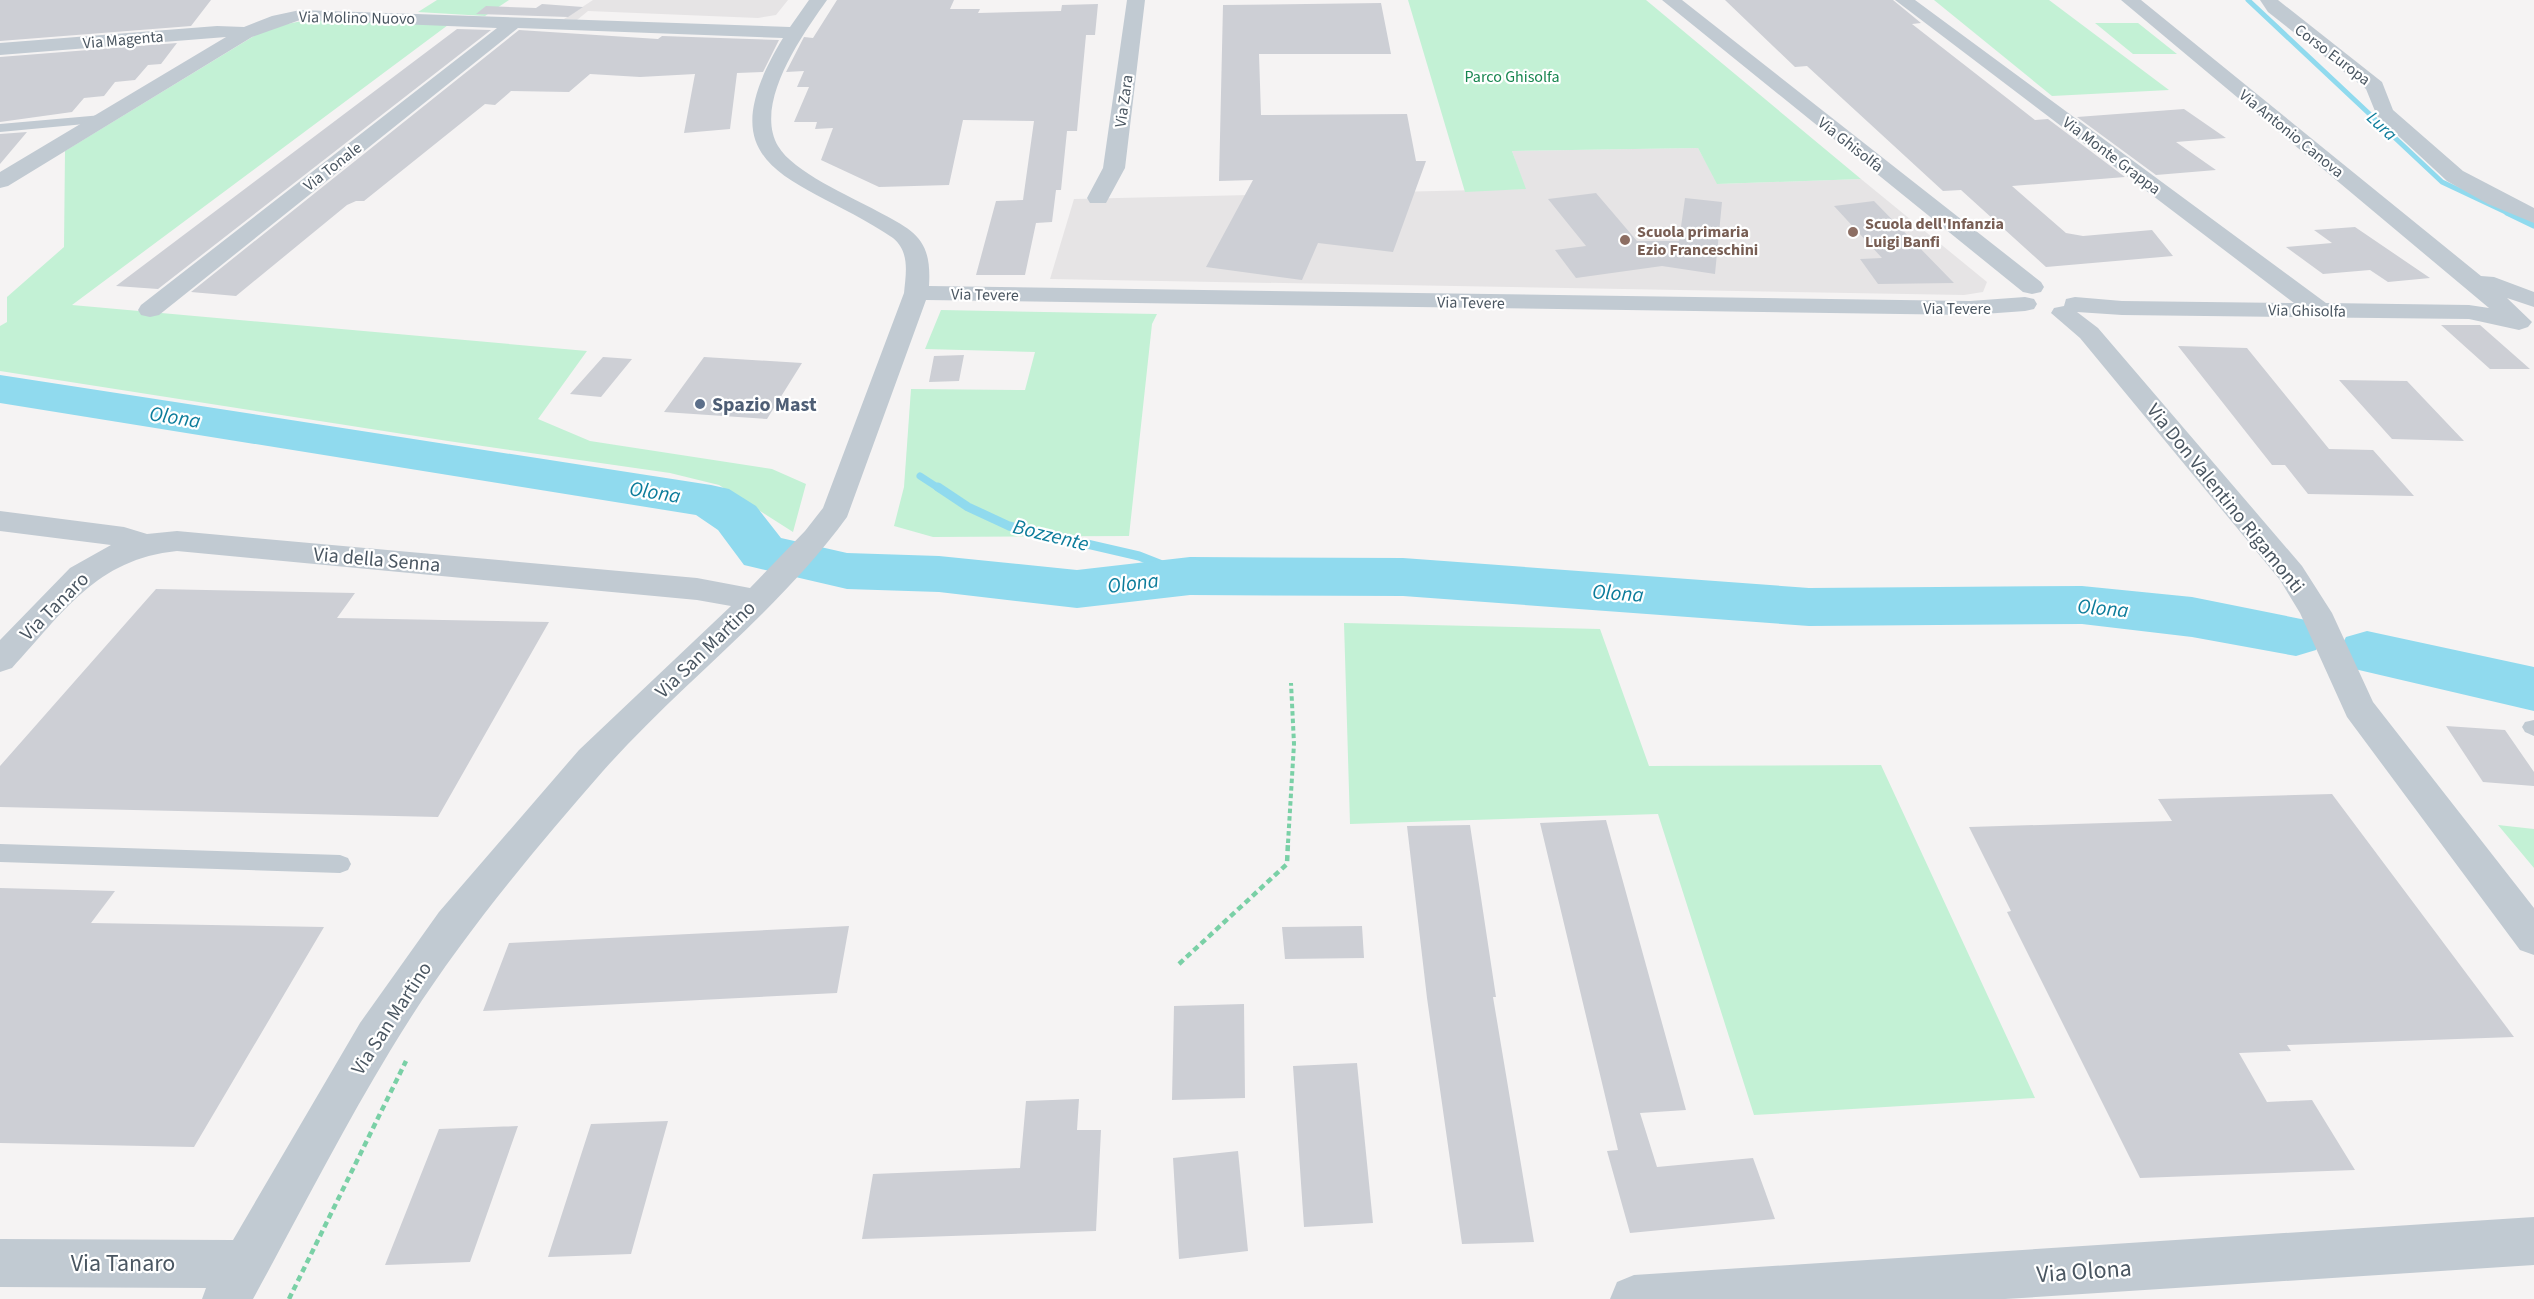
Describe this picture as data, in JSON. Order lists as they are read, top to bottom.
{
  "streets": {
    "street": [
      "Via Molino Nuovo",
      "Via Magenta",
      "Corso Europa",
      "Via Zara",
      "Via Antonio Canova",
      "Via Ghisolfa",
      "Via Monte Grappa",
      "Via Tonale",
      "Via Tevere",
      "Via Don Valentino Rigamonti",
      "Via della Senna",
      "Via Tanaro",
      "Via San Martino",
      "Via Olona"
    ]
  },
  "crossings": [
    ["Via Molino Nuovo", "Via Magenta"],
    ["Via Molino Nuovo", "Via Tonale"],
    ["Via Molino Nuovo", "Via San Martino"],
    ["Via Antonio Canova", "Via Ghisolfa"],
    ["Via Ghisolfa", "Via Monte Grappa"],
    ["Via Ghisolfa", "Via Tevere"],
    ["Via Ghisolfa", "Via Don Valentino Rigamonti"],
    ["Via Tevere", "Via San Martino"],
    ["Via della Senna", "Via Tanaro"],
    ["Via della Senna", "Via San Martino"],
    ["Via Tanaro", "Via San Martino"]
  ],
  "water": ["Lura", "Olona", "Bozzente"],
  "parks": ["Parco Ghisolfa"],
  "places": ["Scuola dell'Infanzia Luigi Banfi", "Scuola primaria Ezio Franceschini", "Spazio Mast"]
}
